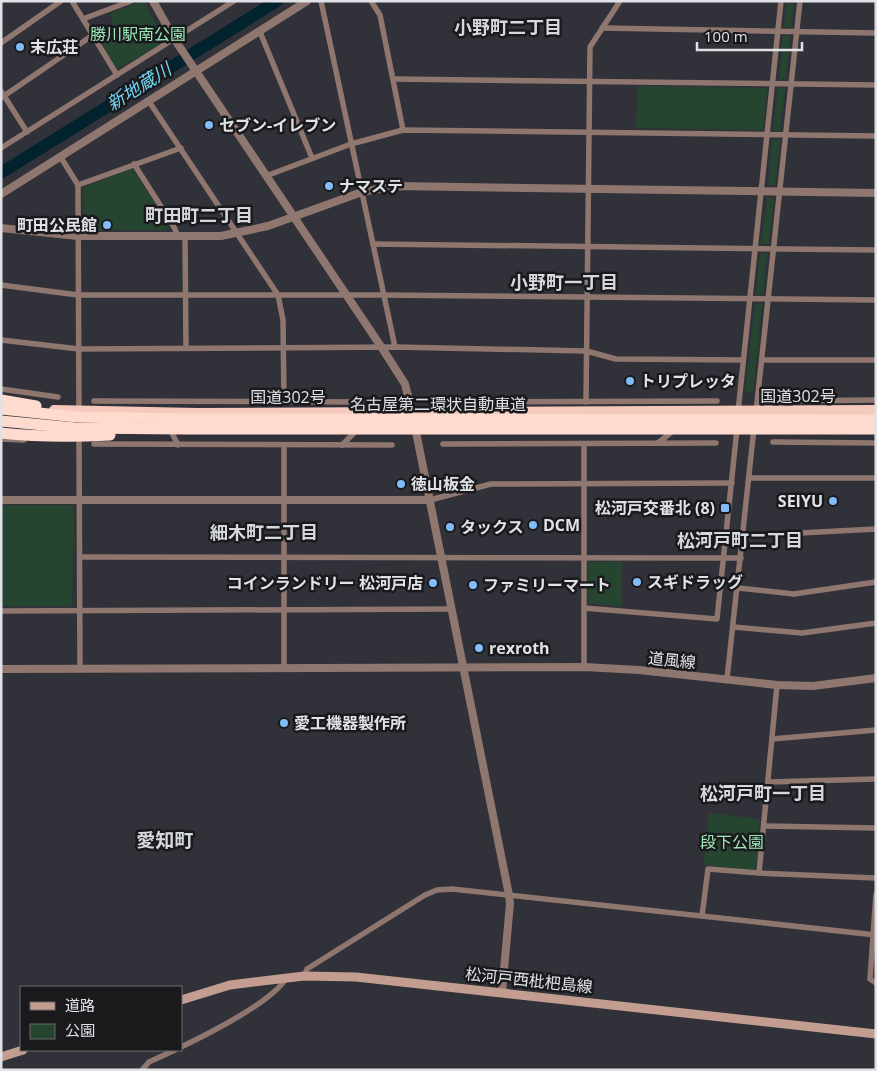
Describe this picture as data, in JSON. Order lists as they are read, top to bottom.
{
  "streets": {
    "highway": ["国道302号", "名古屋第二環状自動車道"],
    "main road": ["松河戸西枇杷島線"],
    "street": ["道風線"]
  },
  "districts": [
    "小野町二丁目",
    "町田町二丁目",
    "小野町一丁目",
    "細木町二丁目",
    "松河戸町二丁目",
    "松河戸町一丁目",
    "愛知町"
  ],
  "water": ["新地蔵川"],
  "parks": ["勝川駅南公園", "段下公園"],
  "places": {
    "other": [
      "末広荘",
      "セブン-イレブン",
      "ナマステ",
      "町田公民館",
      "トリプレッタ",
      "徳山板金",
      "SEIYU",
      "DCM",
      "タックス",
      "スギドラッグ",
      "コインランドリー 松河戸店",
      "ファミリーマート",
      "rexroth",
      "愛工機器製作所"
    ],
    "transit": ["松河戸交番北 (8)"]
  },
  "legend": ["道路", "公園"],
  "scale_bar": "100 m"
}
